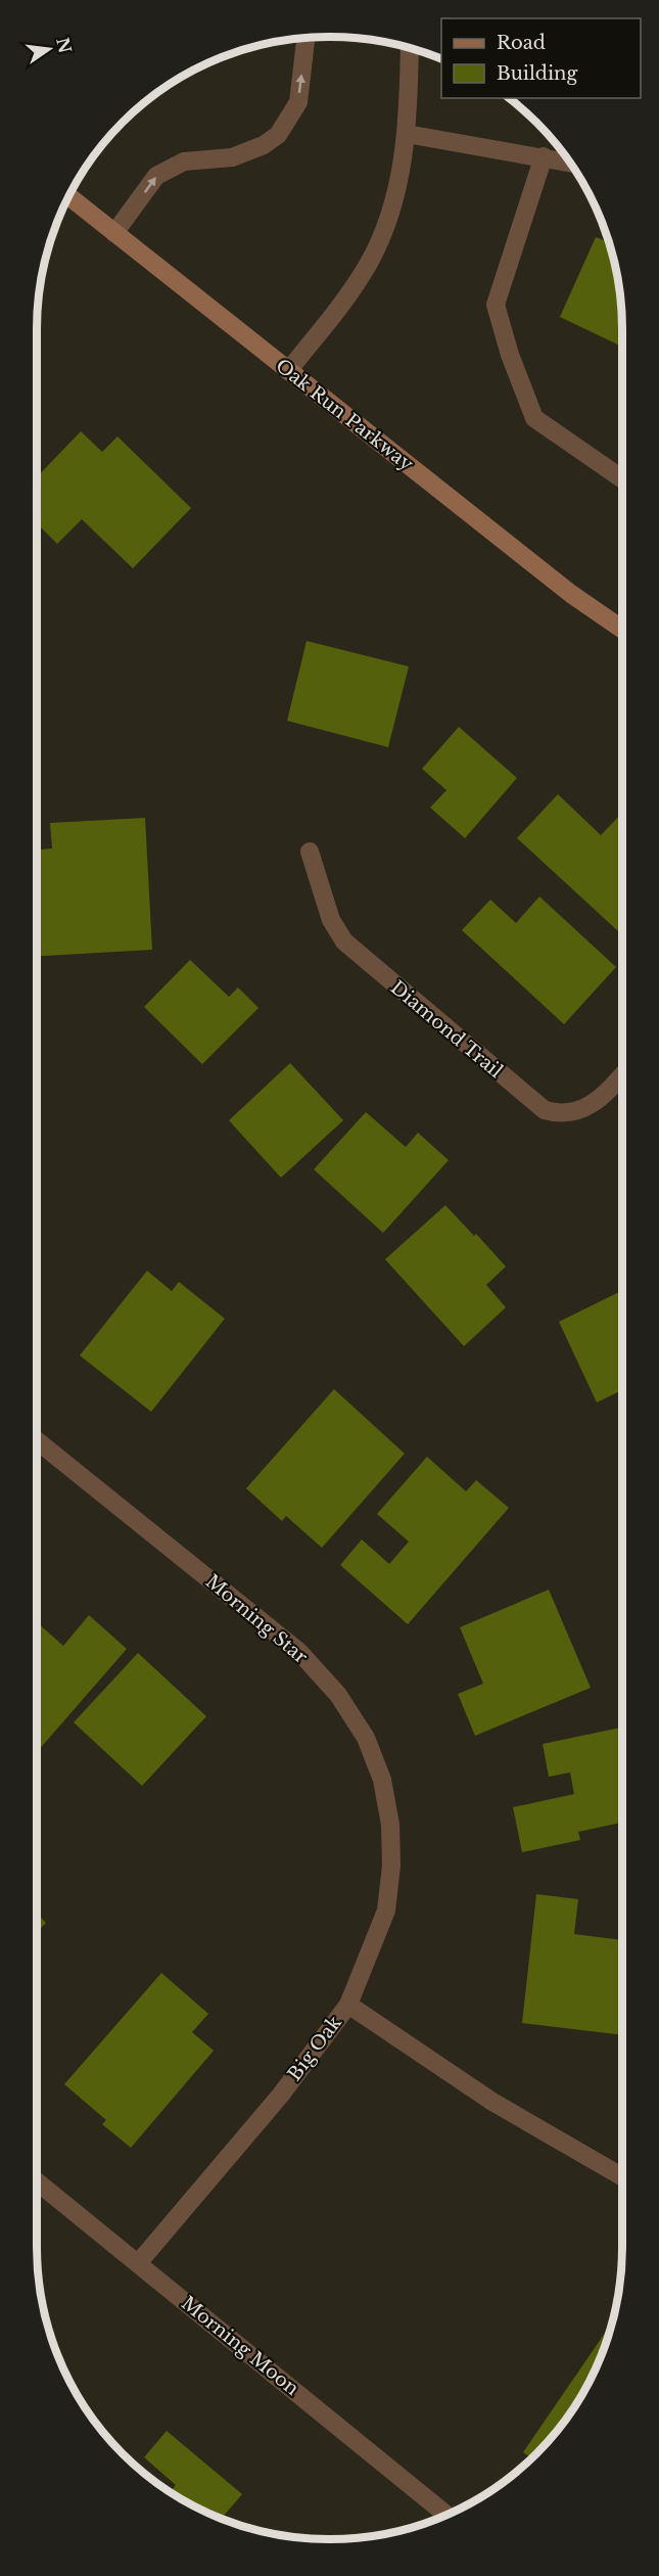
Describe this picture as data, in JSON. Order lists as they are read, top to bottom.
{
  "streets": {
    "street": [
      "Oak Run Parkway",
      "Diamond Trail",
      "Morning Star",
      "Big Oak",
      "Morning Moon"
    ]
  },
  "crossings": [
    ["Morning Star", "Big Oak"],
    ["Big Oak", "Morning Moon"]
  ],
  "legend": ["Road", "Building"],
  "north": "right"
}
